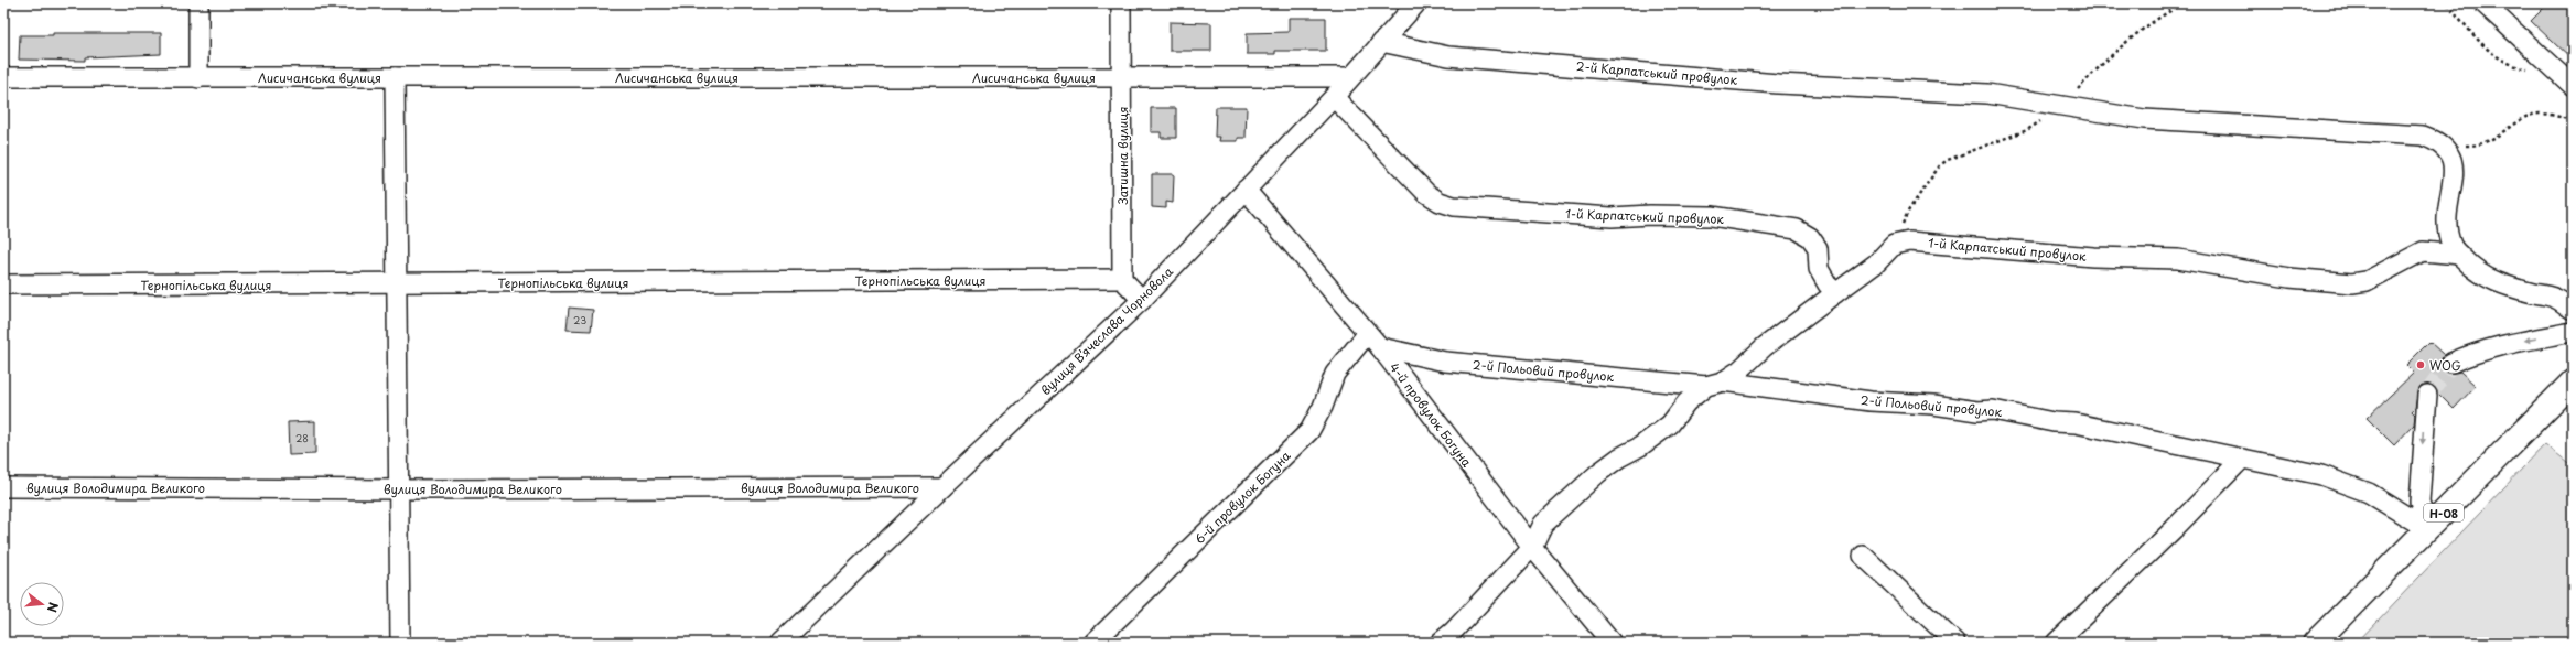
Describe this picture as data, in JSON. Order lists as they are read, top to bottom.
{
  "streets": {
    "main road": ["Н-08"],
    "street": [
      "2-й Карпатський провулок",
      "Лисичанська вулиця",
      "Затишна вулиця",
      "1-й Карпатський провулок",
      "Тернопільська вулиця",
      "вулиця Вʼячеслава Чорновола",
      "2-й Польовий провулок",
      "4-й провулок Богуна",
      "вулиця Володимира Великого",
      "6-й провулок Богуна"
    ]
  },
  "crossings": [
    ["2-й Карпатський провулок", "вулиця Вʼячеслава Чорновола"],
    ["Лисичанська вулиця", "Затишна вулиця"],
    ["Лисичанська вулиця", "вулиця Вʼячеслава Чорновола"],
    ["Затишна вулиця", "Тернопільська вулиця"],
    ["1-й Карпатський провулок", "вулиця Вʼячеслава Чорновола"],
    ["вулиця Вʼячеслава Чорновола", "4-й провулок Богуна"],
    ["вулиця Вʼячеслава Чорновола", "вулиця Володимира Великого"],
    ["2-й Польовий провулок", "4-й провулок Богуна"],
    ["2-й Польовий провулок", "Н-08"],
    ["4-й провулок Богуна", "6-й провулок Богуна"]
  ],
  "places": ["WOG"],
  "house_numbers": ["23", "28"],
  "north": "right"
}
